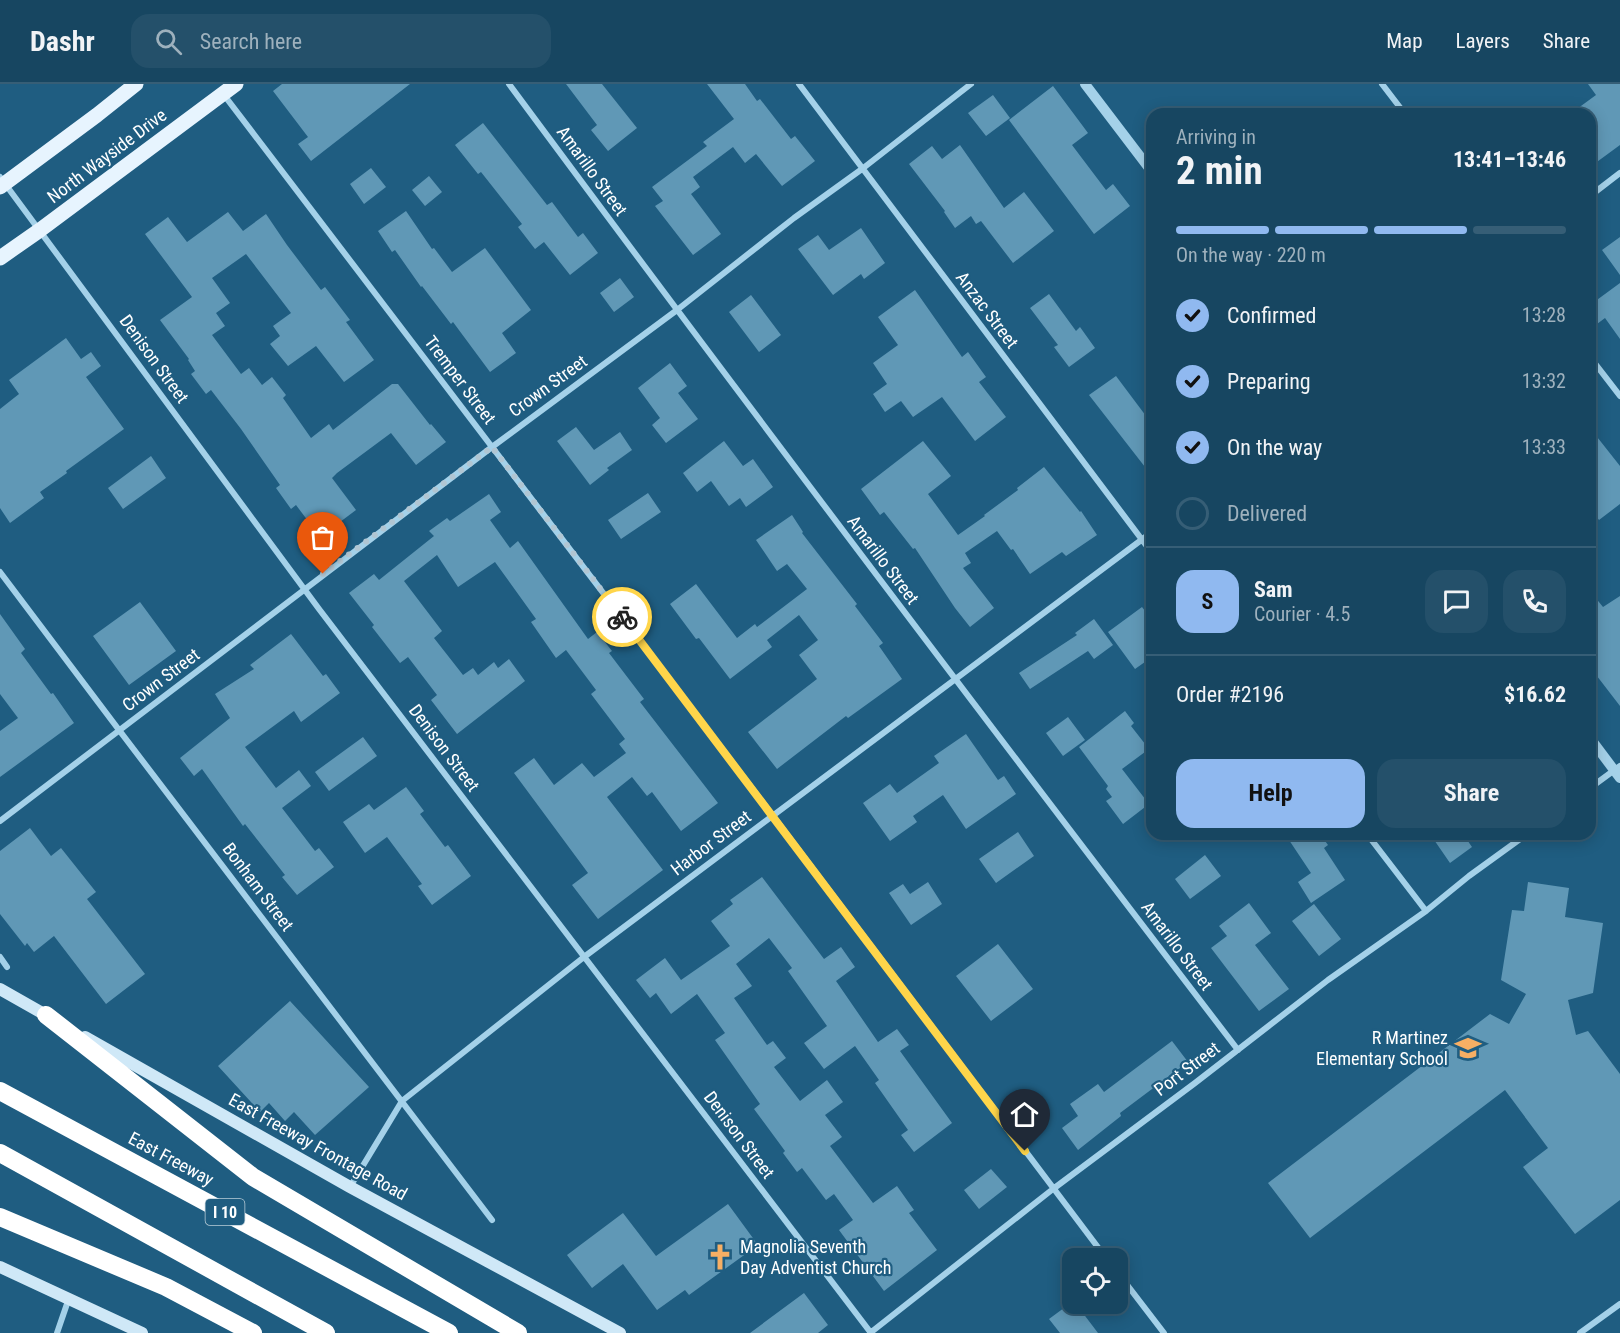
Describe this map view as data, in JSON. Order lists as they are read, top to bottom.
{
  "streets": {
    "highway": ["East Freeway", "I 10"],
    "main road": ["North Wayside Drive", "East Freeway Frontage Road"],
    "street": [
      "Amarillo Street",
      "Anzac Street",
      "Denison Street",
      "Tremper Street",
      "Crown Street",
      "Harbor Street",
      "Bonham Street",
      "Port Street"
    ]
  },
  "crossings": [
    ["North Wayside Drive", "Denison Street"],
    ["North Wayside Drive", "Tremper Street"],
    ["Amarillo Street", "Crown Street"],
    ["Amarillo Street", "Harbor Street"],
    ["Amarillo Street", "Port Street"],
    ["Anzac Street", "Crown Street"],
    ["Anzac Street", "Harbor Street"],
    ["Denison Street", "Crown Street"],
    ["Denison Street", "Harbor Street"],
    ["Denison Street", "Port Street"],
    ["Tremper Street", "Crown Street"],
    ["Tremper Street", "Harbor Street"],
    ["Tremper Street", "Port Street"],
    ["Crown Street", "Bonham Street"],
    ["Harbor Street", "Bonham Street"],
    ["Harbor Street", "East Freeway Frontage Road"]
  ],
  "places": {
    "school or university": ["R Martinez Elementary School"],
    "church": ["Magnolia Seventh Day Adventist Church"]
  },
  "page": {
    "header": "Dashr",
    "search": "Search here",
    "nav": ["Map", "Layers", "Share"],
    "heading": ["2 min", "Arriving in", "13:41–13:46"],
    "panel": [
      "Sam",
      "Courier · 4.5",
      "Order #2196",
      "$16.62"
    ],
    "bar": "On the way · 220 m",
    "list": [
      ["Confirmed", "13:28"],
      ["Preparing", "13:32"],
      ["On the way", "13:33"],
      "Delivered"
    ],
    "round": "S",
    "buttons": ["Help", "Share"]
  }
}
